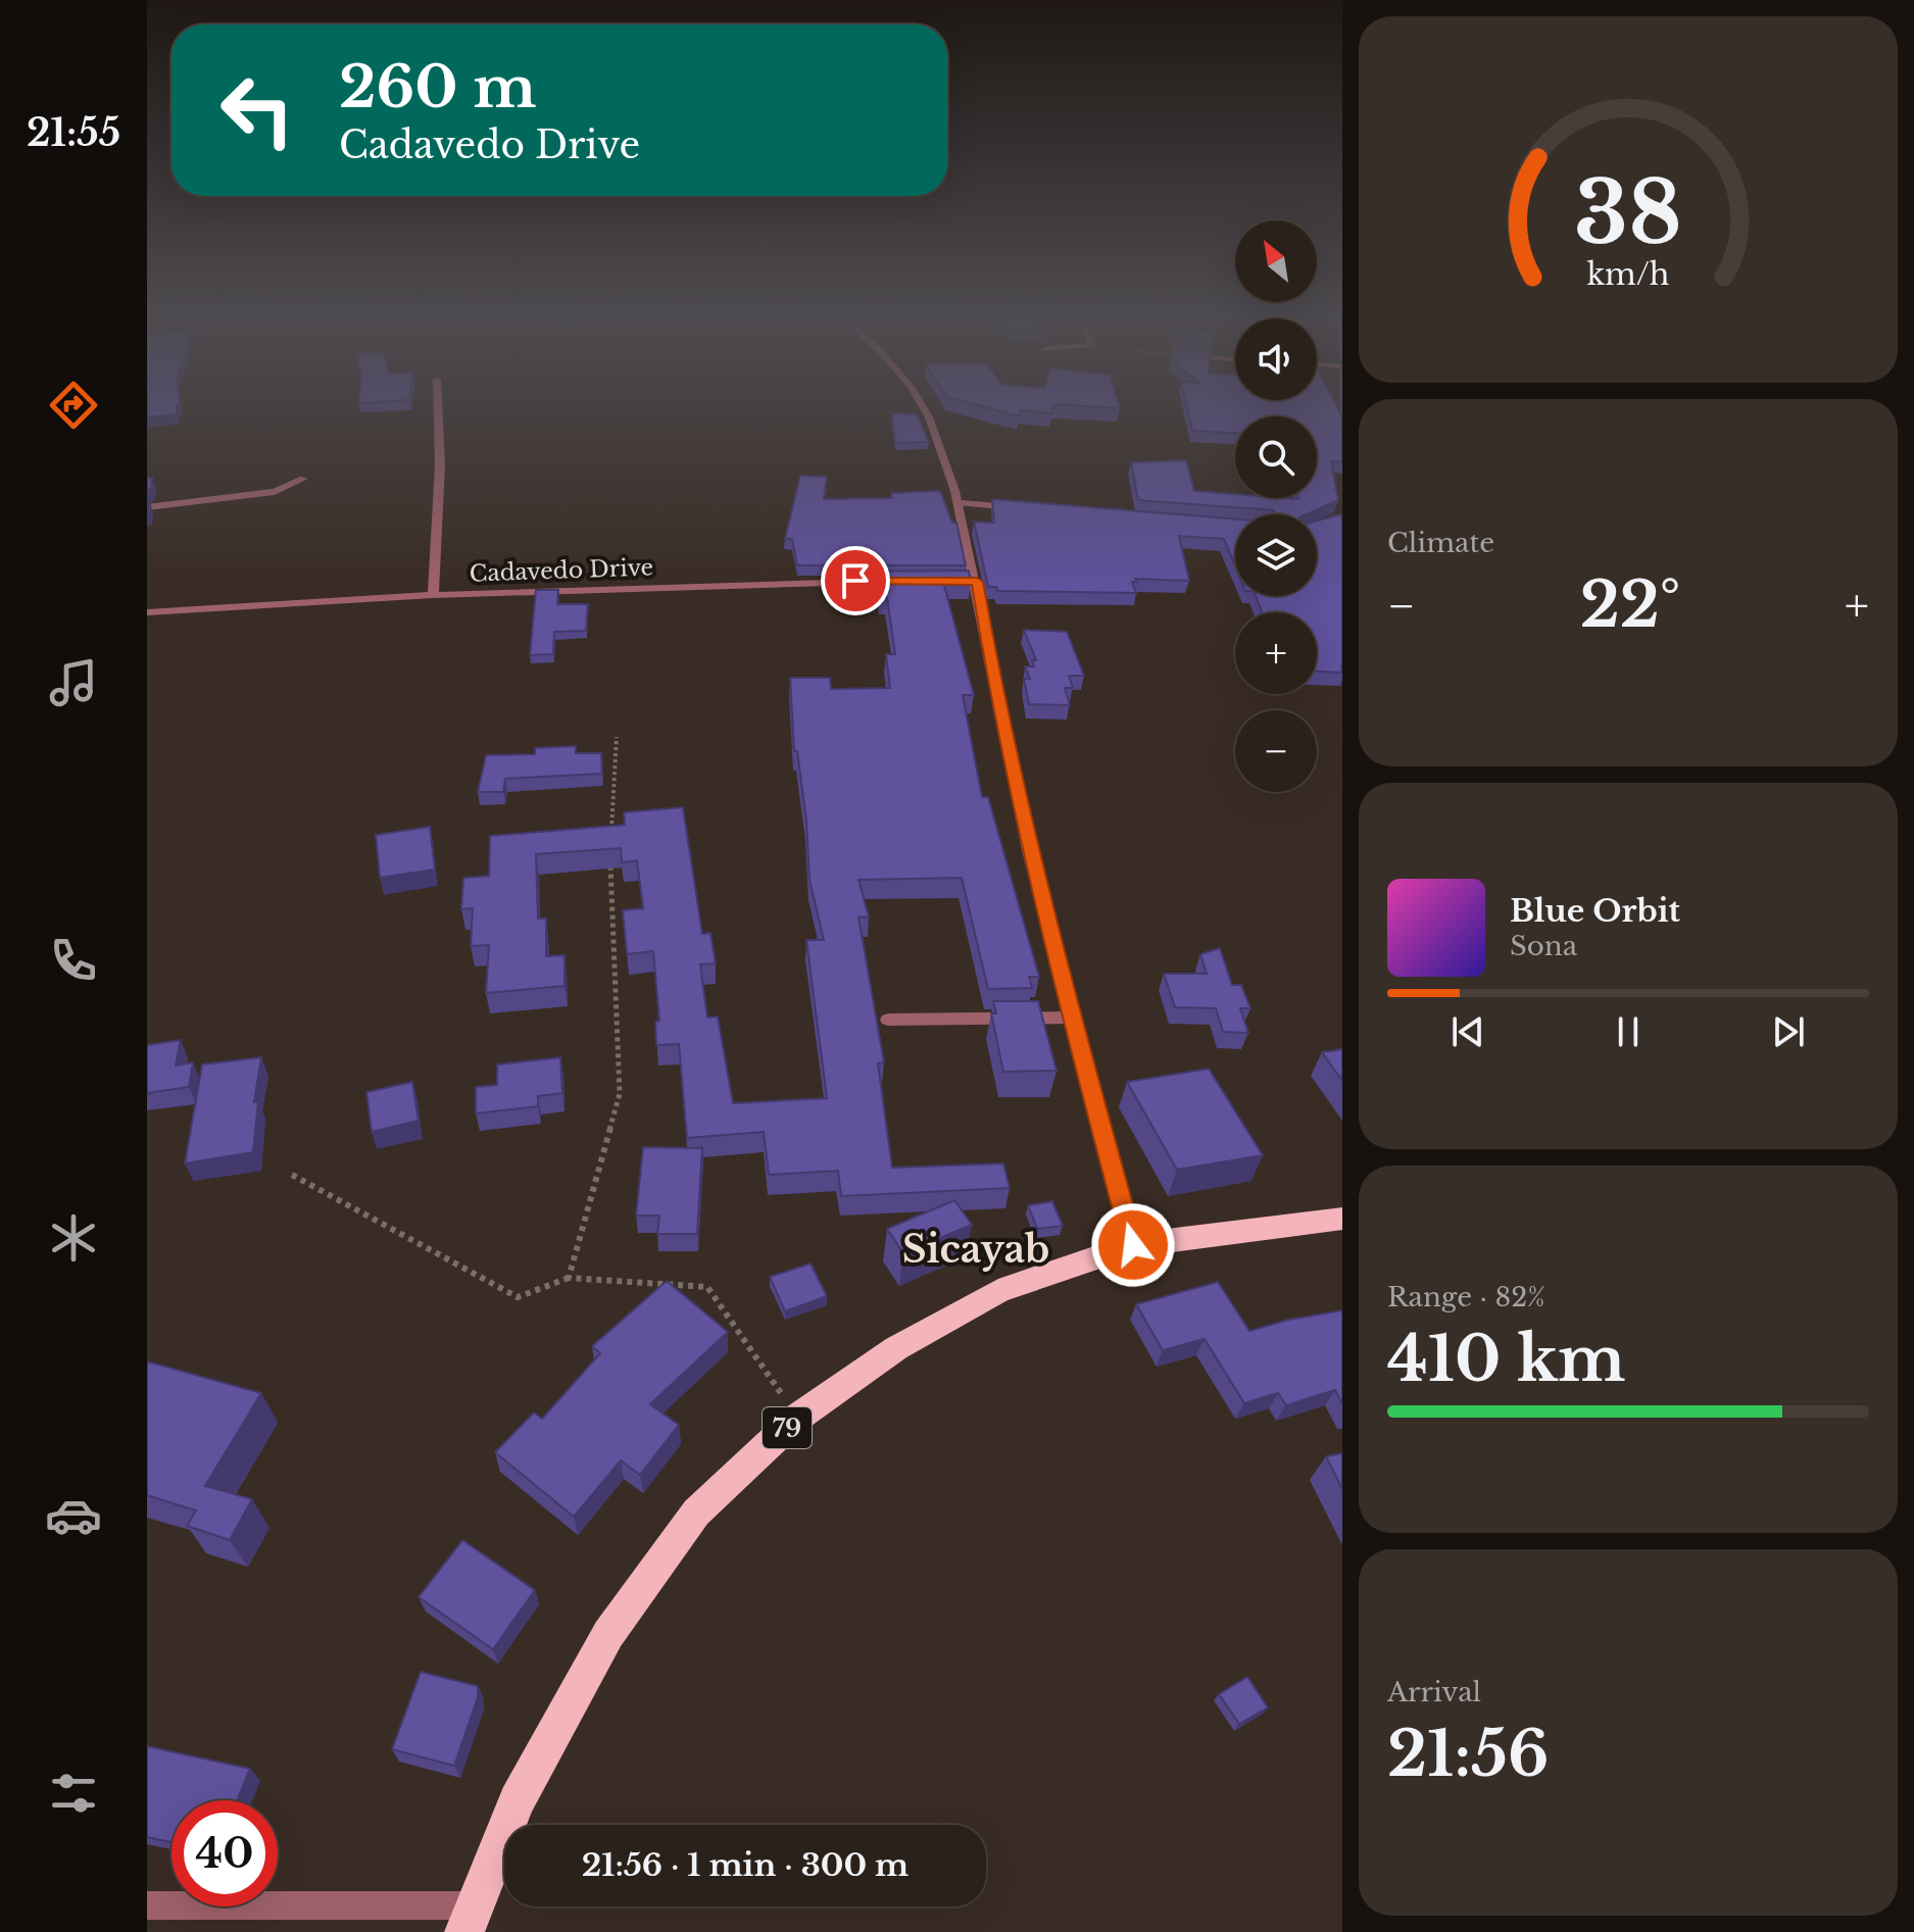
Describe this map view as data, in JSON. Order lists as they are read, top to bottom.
{
  "streets": {
    "highway": ["79"],
    "street": ["Cadavedo Drive"]
  },
  "districts": ["Sicayab"],
  "north": "top left",
  "page": {
    "tabs": "21:55",
    "turn": ["260 m", "Cadavedo Drive"],
    "map_buttons": ["+", "−"],
    "tile": [
      "Climate",
      ["Range · 82%", "410 km"],
      ["Arrival", "21:56"]
    ],
    "heat": ["−", "22°", "+"],
    "song": ["Blue Orbit", "Sona"],
    "limit": "40",
    "trip": "21:56 · 1 min · 300 m",
    "gauge": ["38", "km/h"]
  }
}
